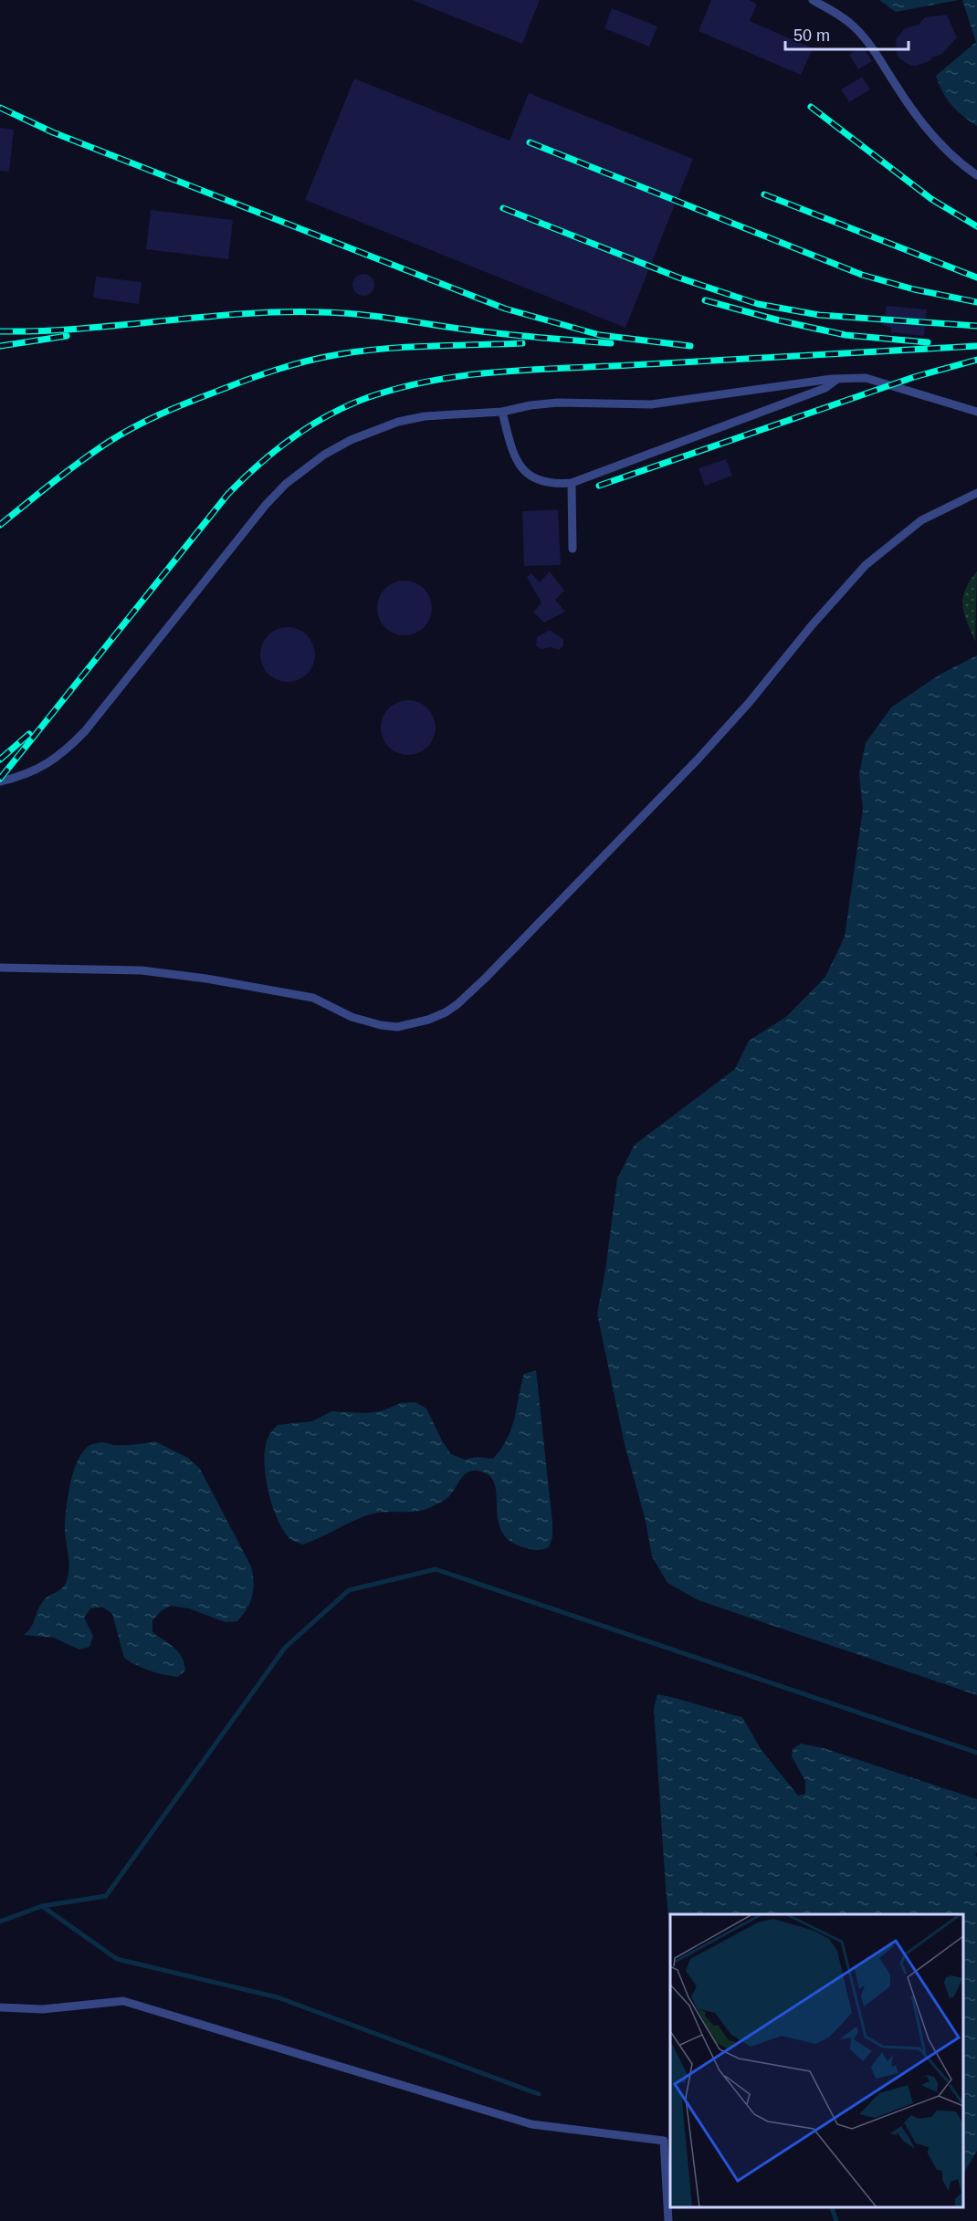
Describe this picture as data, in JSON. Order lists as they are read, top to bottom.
{
  "scale_bar": "50 m"
}
